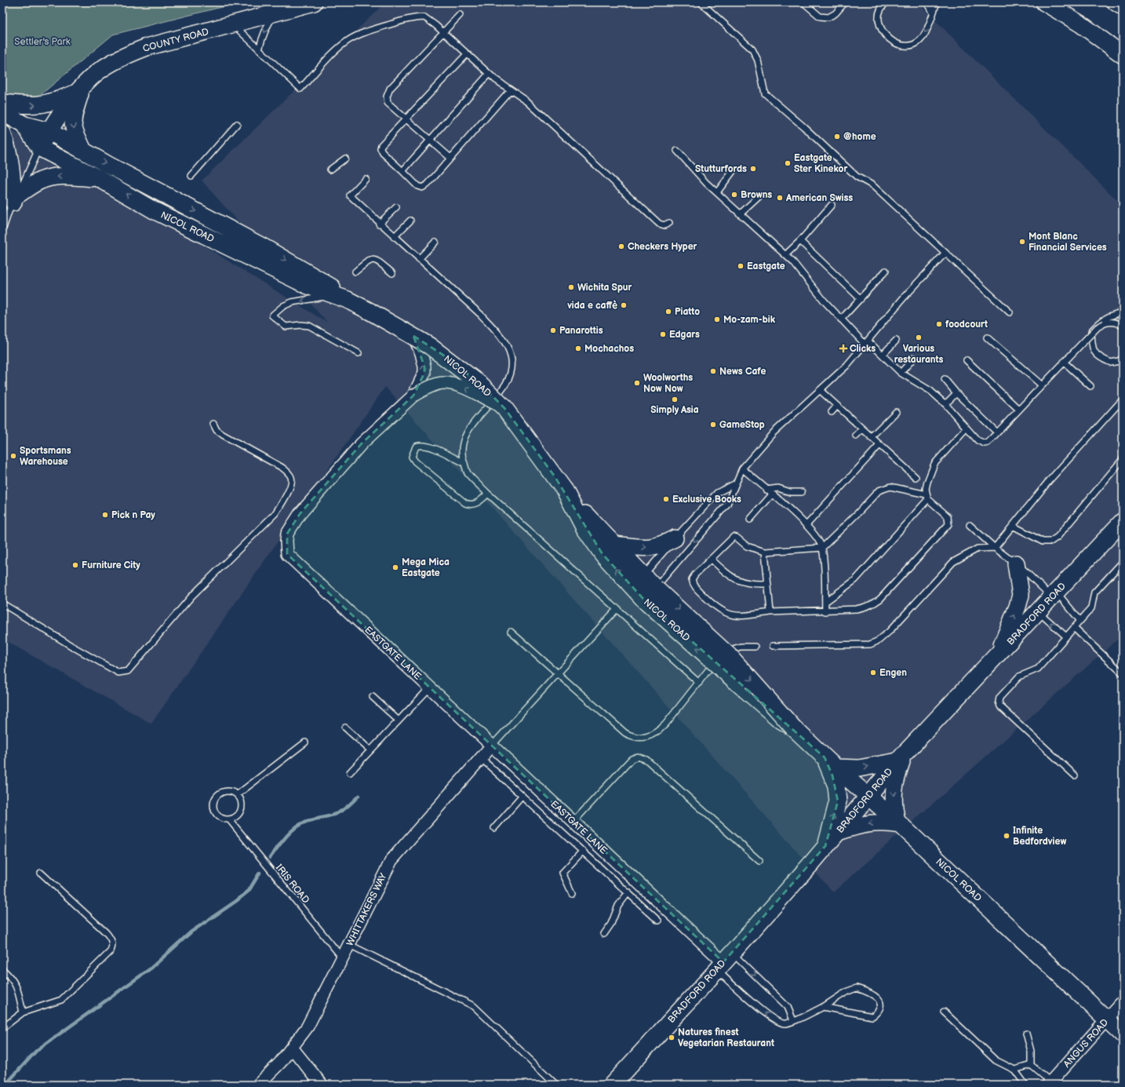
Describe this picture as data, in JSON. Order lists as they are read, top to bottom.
{
  "streets": {
    "main road": ["COUNTY ROAD", "NICOL ROAD", "BRADFORD ROAD"],
    "street": ["EASTGATE LANE", "WHITTAKERS WAY", "ANGUS ROAD"],
    "lane": ["IRIS ROAD"]
  },
  "crossings": [
    ["COUNTY ROAD", "NICOL ROAD"],
    ["NICOL ROAD", "BRADFORD ROAD"],
    ["NICOL ROAD", "EASTGATE LANE"],
    ["NICOL ROAD", "ANGUS ROAD"],
    ["BRADFORD ROAD", "EASTGATE LANE"],
    ["EASTGATE LANE", "WHITTAKERS WAY"],
    ["IRIS ROAD", "WHITTAKERS WAY"]
  ],
  "parks": ["Settler's Park"],
  "places": {
    "other": [
      "@home",
      "Eastgate Ster Kinekor",
      "Stutturfords",
      "Browns",
      "American Swiss",
      "Mont Blanc Financial Services",
      "Checkers Hyper",
      "Eastgate",
      "Wichita Spur",
      "vida e caffè",
      "Piatto",
      "Mo-zam-bik",
      "foodcourt",
      "Panarottis",
      "Edgars",
      "Various restaurants",
      "Mochachos",
      "News Cafe",
      "Woolworths Now Now",
      "Simply Asia",
      "GameStop",
      "Sportsmans Warehouse",
      "Exclusive Books",
      "Pick n Pay",
      "Furniture City",
      "Mega Mica Eastgate",
      "Engen",
      "Infinite Bedfordview",
      "Natures finest Vegetarian Restaurant"
    ],
    "health": ["Clicks"]
  }
}
